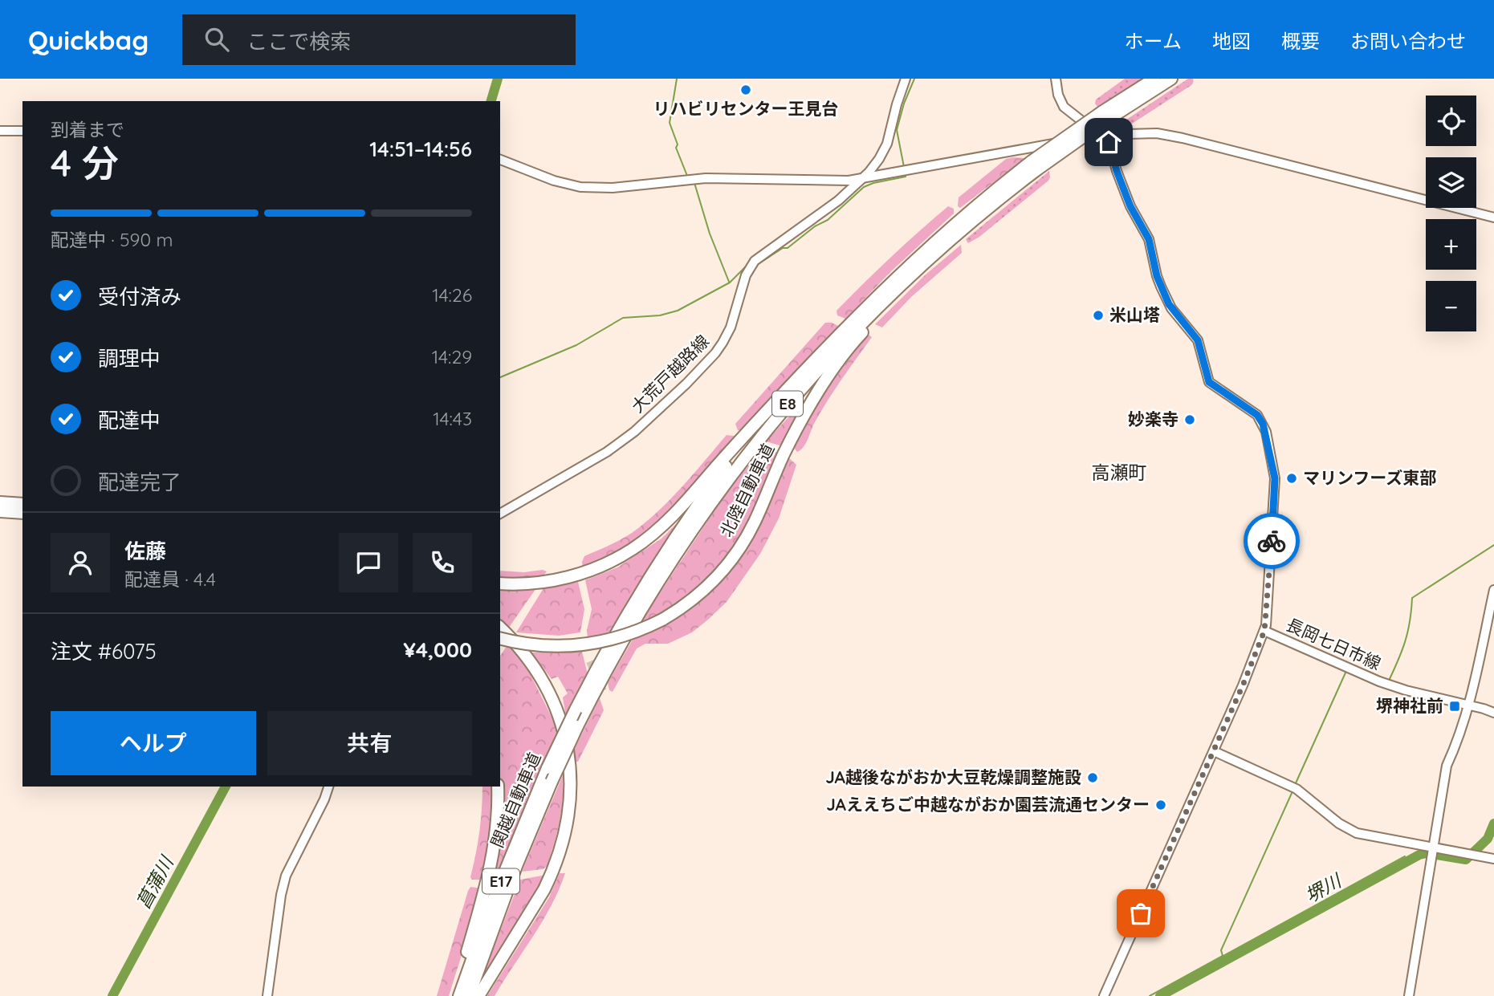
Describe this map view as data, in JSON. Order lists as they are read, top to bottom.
{
  "streets": {
    "highway": [
      "E8",
      "北陸自動車道",
      "関越自動車道",
      "E17"
    ],
    "street": ["大荒戸越路線", "長岡七日市線"]
  },
  "crossings": [
    ["北陸自動車道", "関越自動車道"]
  ],
  "districts": ["高瀬町"],
  "water": ["菖蒲川", "堺川"],
  "places": {
    "other": [
      "リハビリセンター王見台",
      "米山塔",
      "妙楽寺",
      "マリンフーズ東部",
      "JA越後ながおか大豆乾燥調整施設",
      "JAええちご中越ながおか園芸流通センター"
    ],
    "transit": ["堺神社前"]
  },
  "page": {
    "header": "Quickbag",
    "search": "ここで検索",
    "nav": [
      "ホーム",
      "地図",
      "概要",
      "お問い合わせ"
    ],
    "map_buttons": ["+", "−"],
    "heading": ["4 分", "到着まで", "14:51–14:56"],
    "panel": [
      "佐藤",
      "配達員 · 4.4",
      "注文 #6075",
      "¥4,000"
    ],
    "bar": "配達中 · 590 m",
    "list": [
      ["受付済み", "14:26"],
      ["調理中", "14:29"],
      ["配達中", "14:43"],
      "配達完了"
    ],
    "buttons": ["ヘルプ", "共有"]
  }
}
